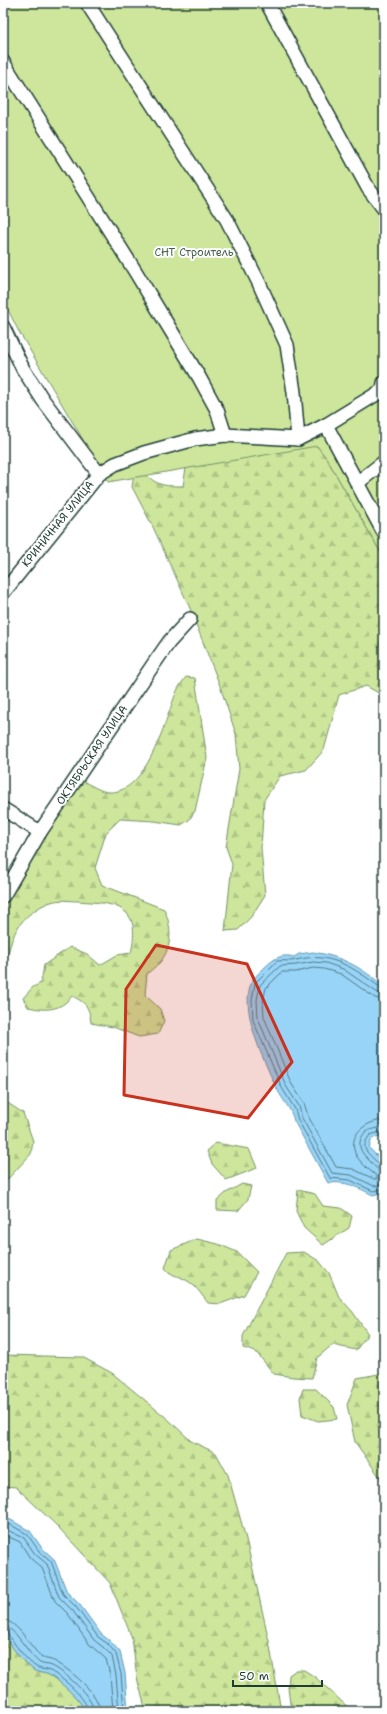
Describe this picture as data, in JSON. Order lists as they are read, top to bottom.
{
  "streets": {
    "street": ["КРИНИЧНАЯ УЛИЦА", "ОКТЯБРЬСКАЯ УЛИЦА"]
  },
  "parks": ["СНТ Строитель"],
  "scale_bar": "50 m"
}
